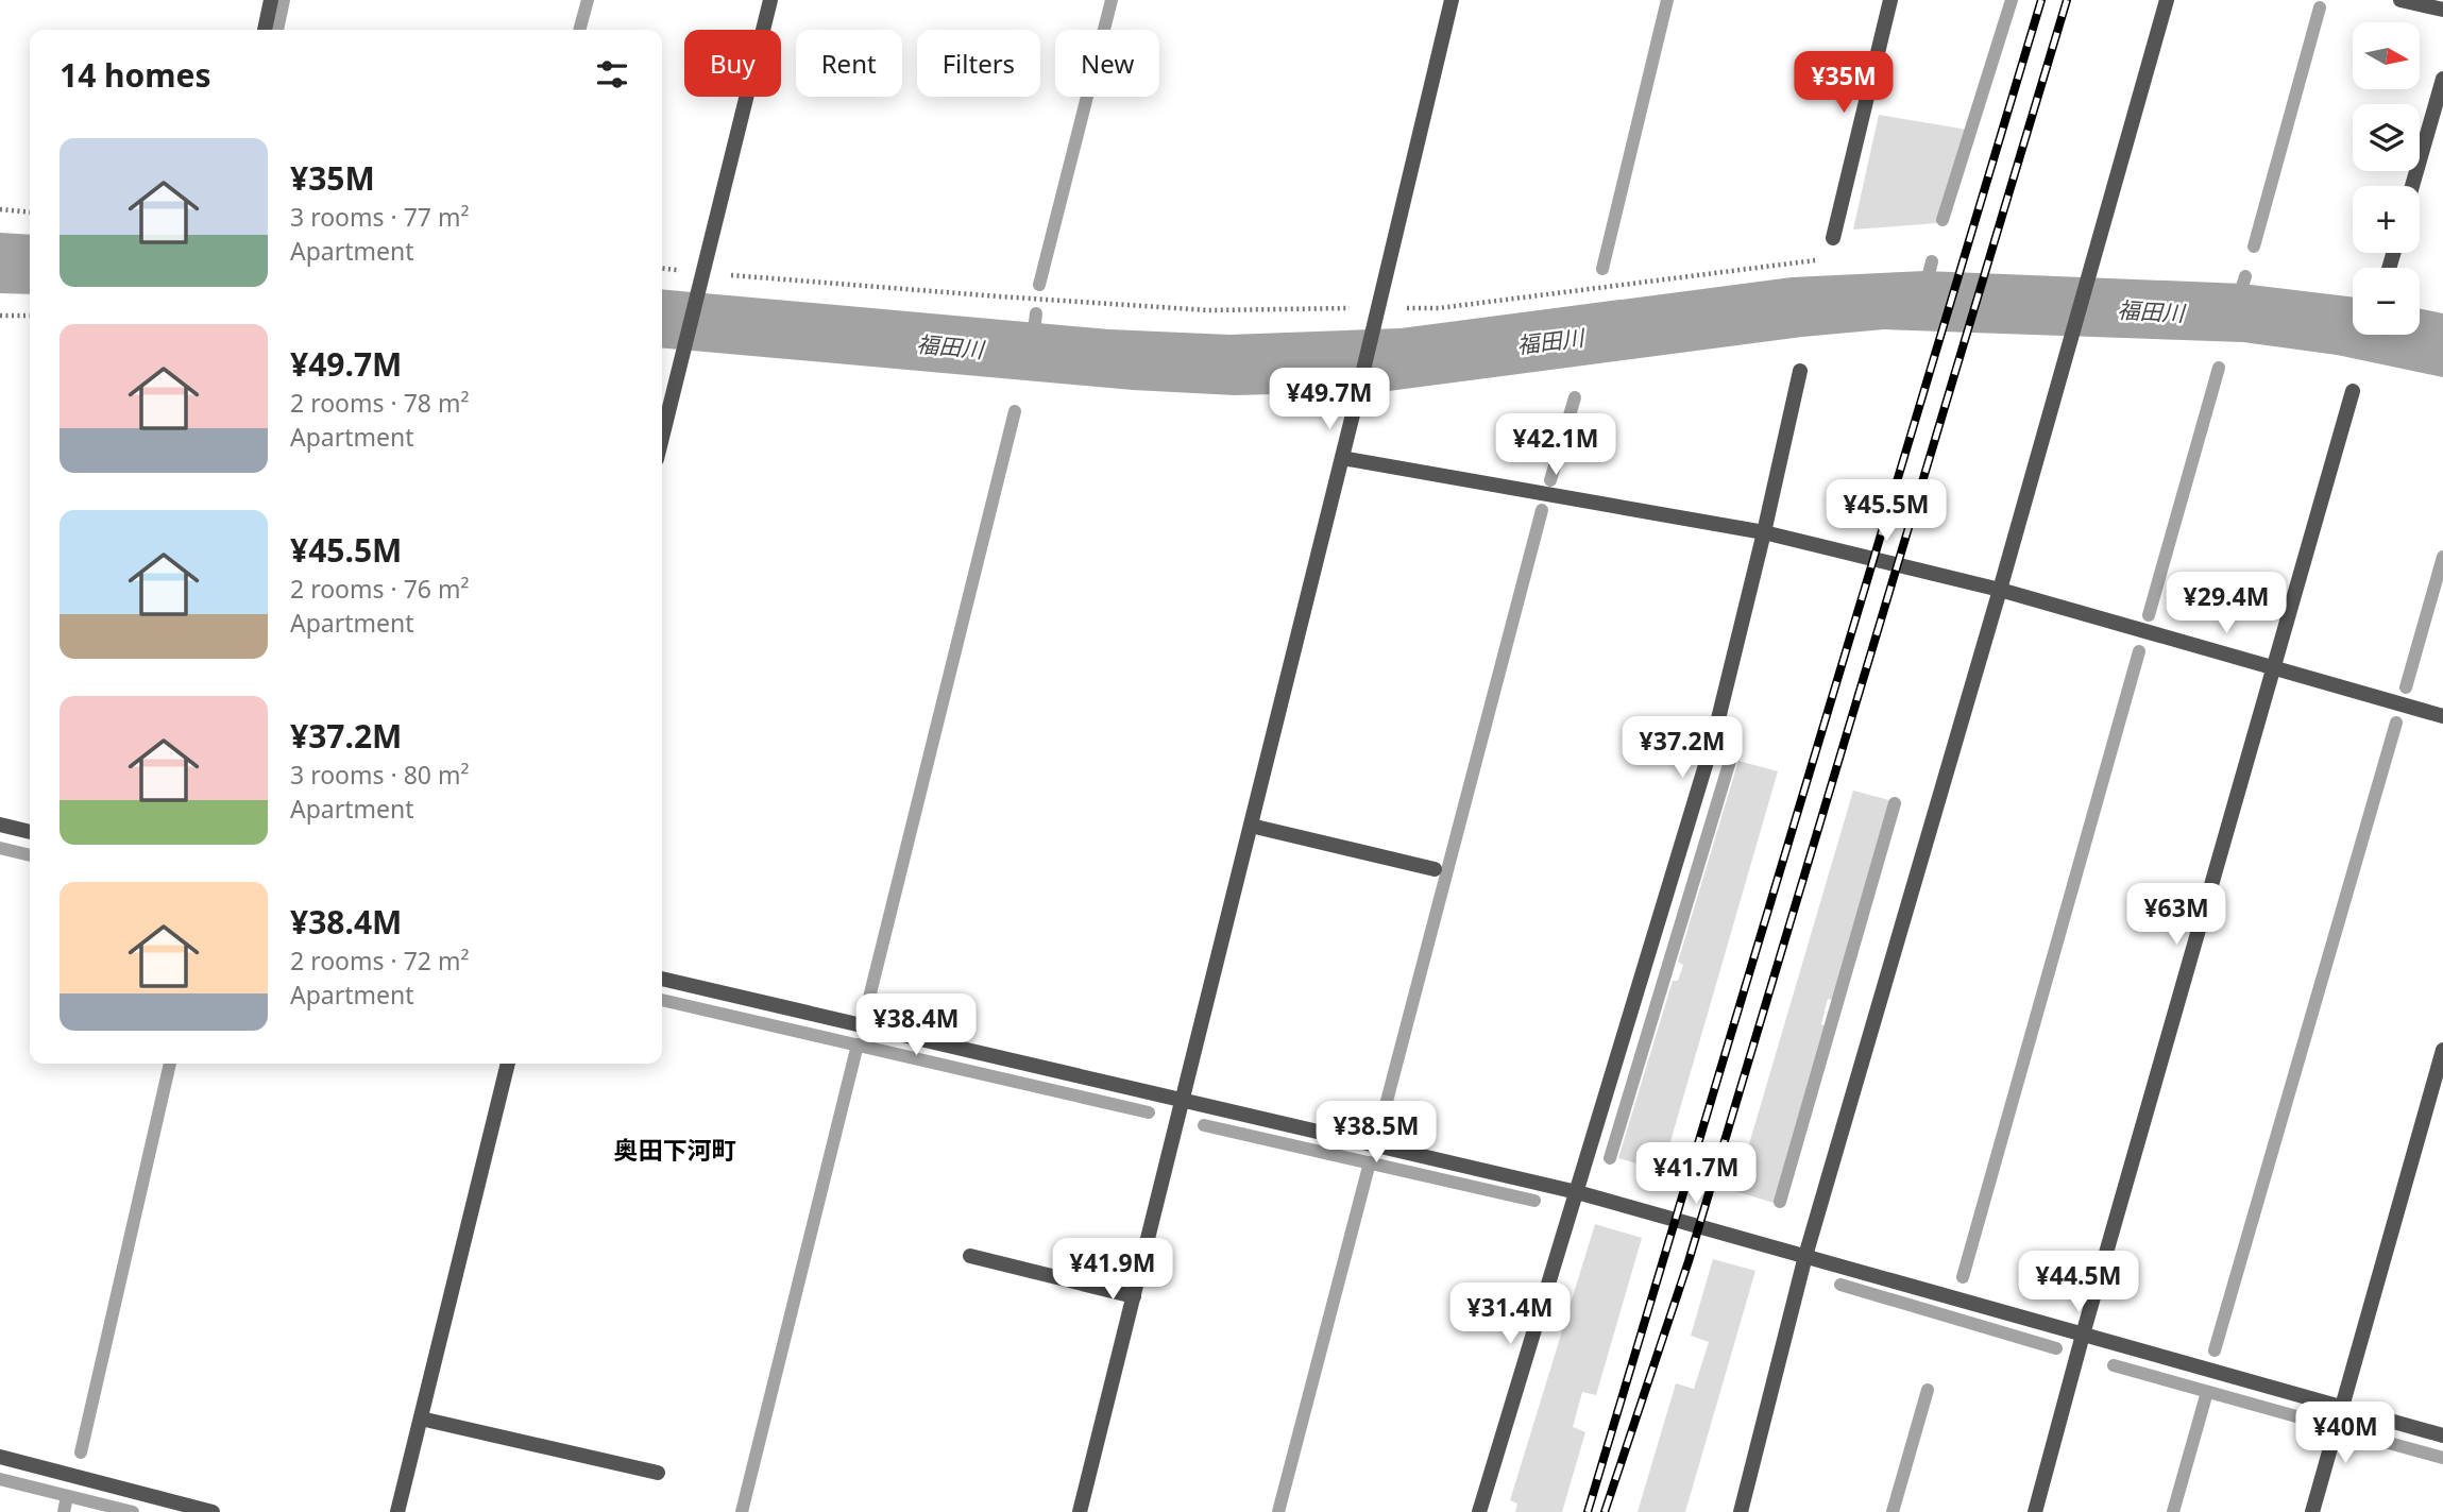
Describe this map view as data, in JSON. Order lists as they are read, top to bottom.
{
  "districts": ["奥田下河町"],
  "water": ["福田川"],
  "north": "right",
  "page": {
    "map_buttons": ["+", "−"],
    "chip": [
      "Buy",
      "Rent",
      "Filters",
      "New"
    ],
    "heading": "14 homes",
    "price": [
      "¥35M",
      "¥49.7M",
      "¥42.1M",
      "¥45.5M",
      "¥29.4M",
      "¥37.2M",
      "¥63M",
      "¥38.4M",
      "¥38.5M",
      "¥41.7M",
      "¥41.9M",
      "¥44.5M",
      "¥31.4M",
      "¥40M"
    ],
    "list": [
      {
        "name": "¥35M",
        "note": "3 rooms · 77 m² · Apartment"
      },
      {
        "name": "¥49.7M",
        "note": "2 rooms · 78 m² · Apartment"
      },
      {
        "name": "¥45.5M",
        "note": "2 rooms · 76 m² · Apartment"
      },
      {
        "name": "¥37.2M",
        "note": "3 rooms · 80 m² · Apartment"
      },
      {
        "name": "¥38.4M",
        "note": "2 rooms · 72 m² · Apartment"
      }
    ]
  }
}
